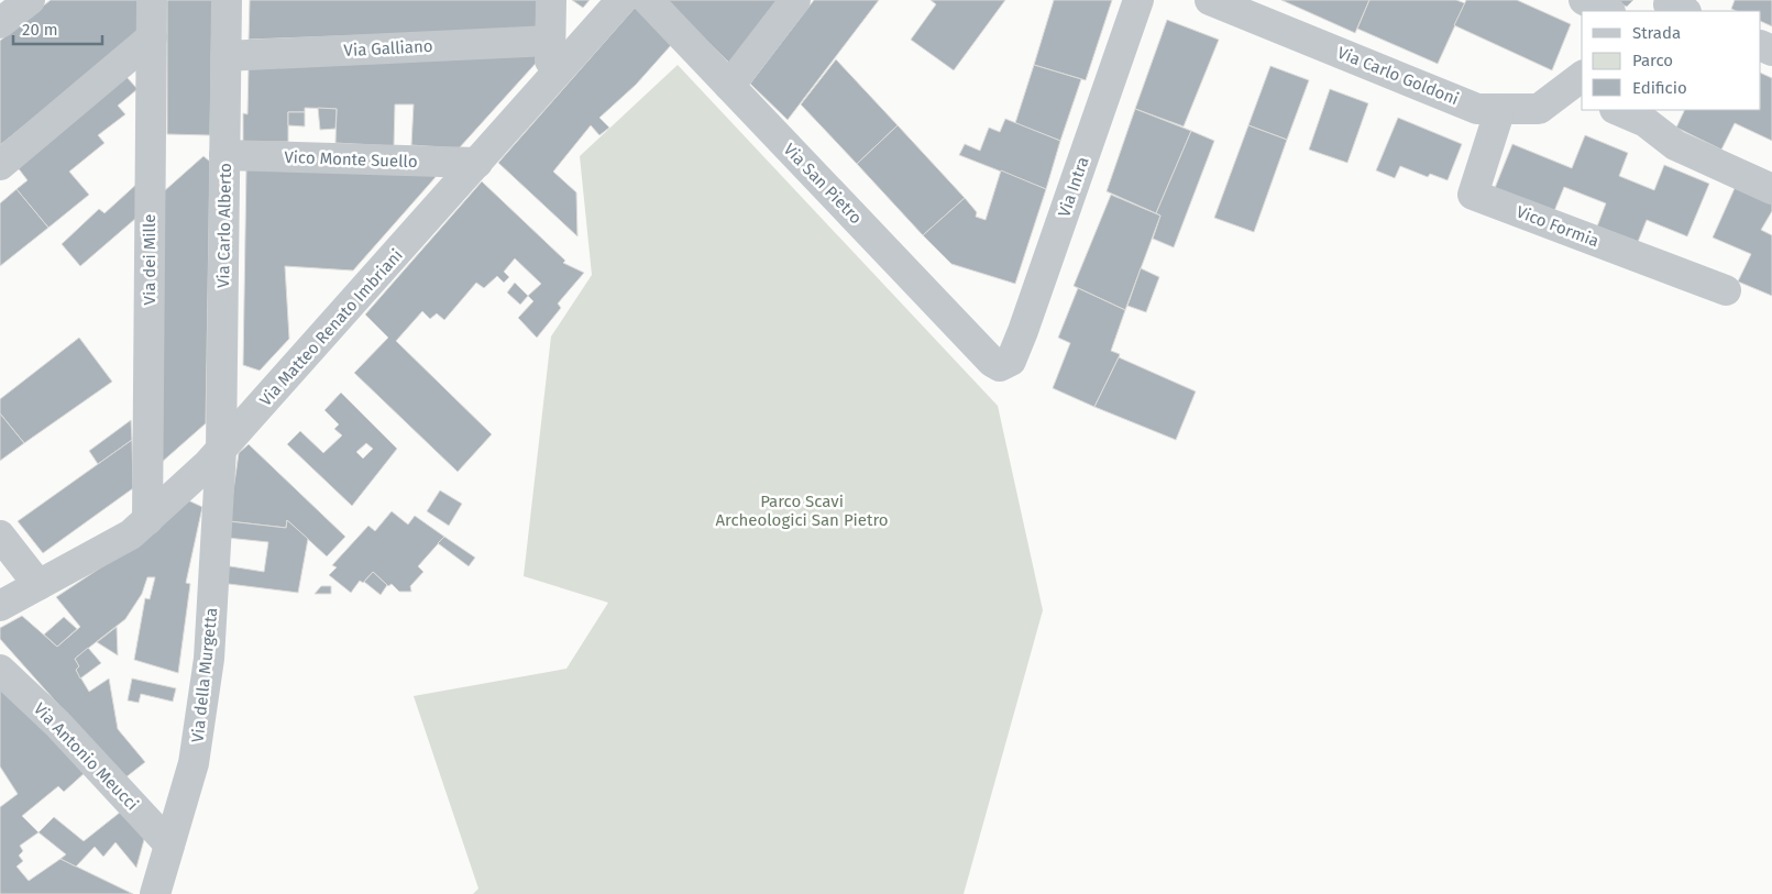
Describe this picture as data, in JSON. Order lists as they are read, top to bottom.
{
  "streets": {
    "street": [
      "Via Galliano",
      "Via Carlo Goldoni",
      "Vico Monte Suello",
      "Via San Pietro",
      "Via Intra",
      "Via Carlo Alberto",
      "Vico Formia",
      "Via dei Mille",
      "Via Matteo Renato Imbriani",
      "Via della Murgetta",
      "Via Antonio Meucci"
    ]
  },
  "crossings": [
    ["Via Galliano", "Via Carlo Alberto"],
    ["Via Carlo Goldoni", "Vico Formia"],
    ["Vico Monte Suello", "Via Carlo Alberto"],
    ["Vico Monte Suello", "Via Matteo Renato Imbriani"],
    ["Via San Pietro", "Via Intra"],
    ["Via Carlo Alberto", "Via Matteo Renato Imbriani"],
    ["Via Carlo Alberto", "Via della Murgetta"],
    ["Via dei Mille", "Via Matteo Renato Imbriani"],
    ["Via Matteo Renato Imbriani", "Via della Murgetta"],
    ["Via della Murgetta", "Via Antonio Meucci"]
  ],
  "parks": ["Parco Scavi Archeologici San Pietro"],
  "legend": ["Strada", "Parco", "Edificio"],
  "scale_bar": "20 m"
}
